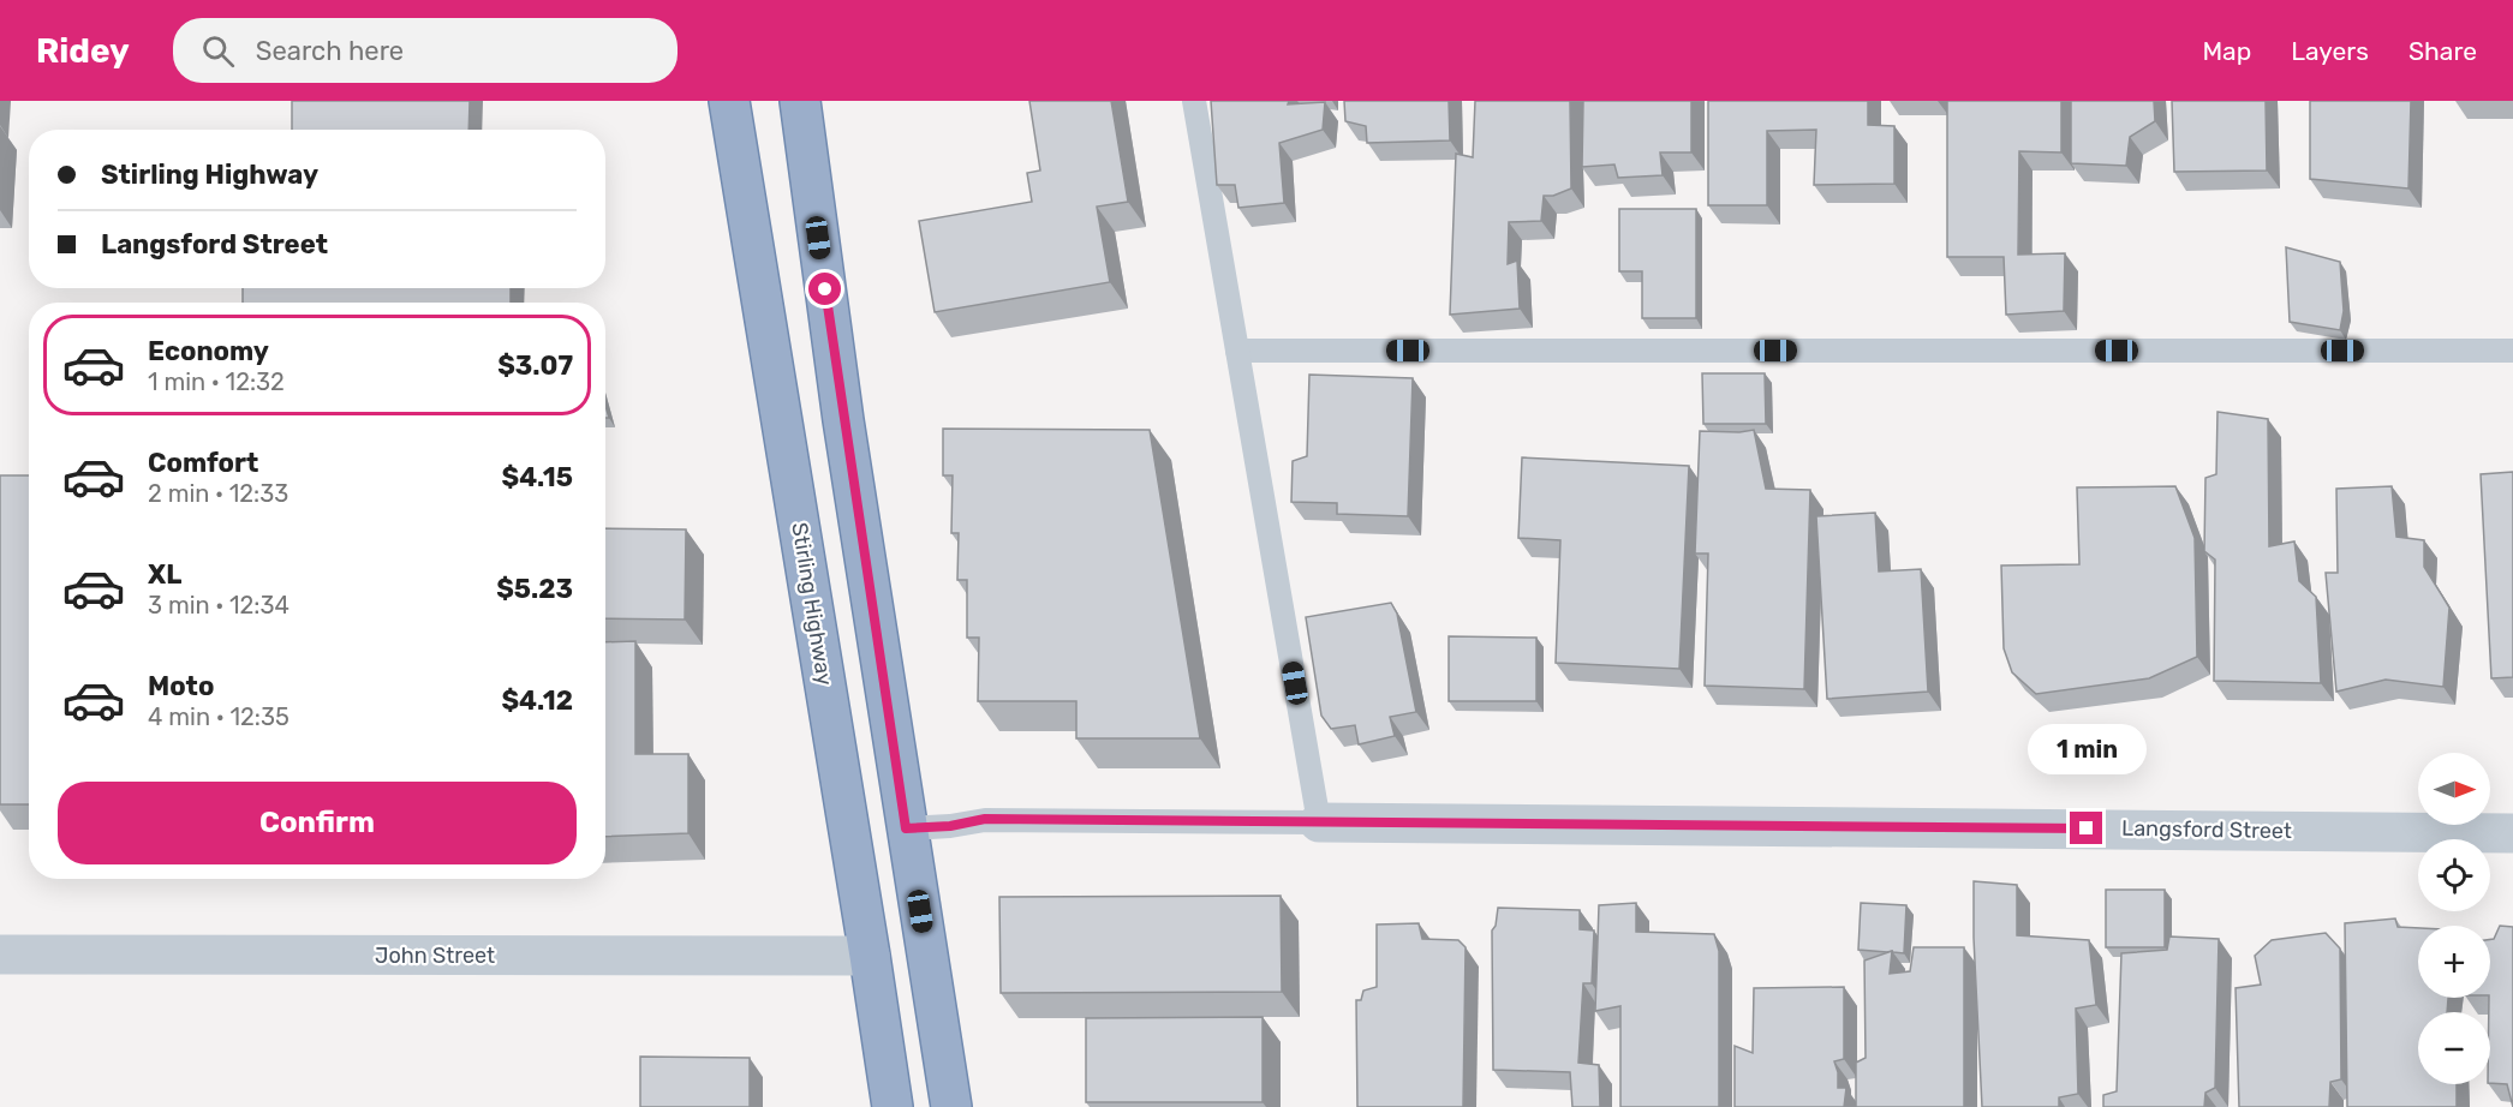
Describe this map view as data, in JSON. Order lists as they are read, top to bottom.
{
  "streets": {
    "highway": ["Stirling Highway"],
    "street": ["Langsford Street", "John Street"]
  },
  "crossings": [
    ["Stirling Highway", "John Street"]
  ],
  "north": "right",
  "page": {
    "header": "Ridey",
    "search": "Search here",
    "nav": ["Map", "Layers", "Share"],
    "banner": ["Stirling Highway", "Langsford Street"],
    "list": [
      {
        "name": "Economy",
        "note": "1 min · 12:32",
        "value": "$3.07"
      },
      {
        "name": "Comfort",
        "note": "2 min · 12:33",
        "value": "$4.15"
      },
      {
        "name": "XL",
        "note": "3 min · 12:34",
        "value": "$5.23"
      },
      {
        "name": "Moto",
        "note": "4 min · 12:35",
        "value": "$4.12"
      }
    ],
    "bubble": "1 min",
    "map_buttons": ["+", "−"],
    "buttons": "Confirm"
  }
}
